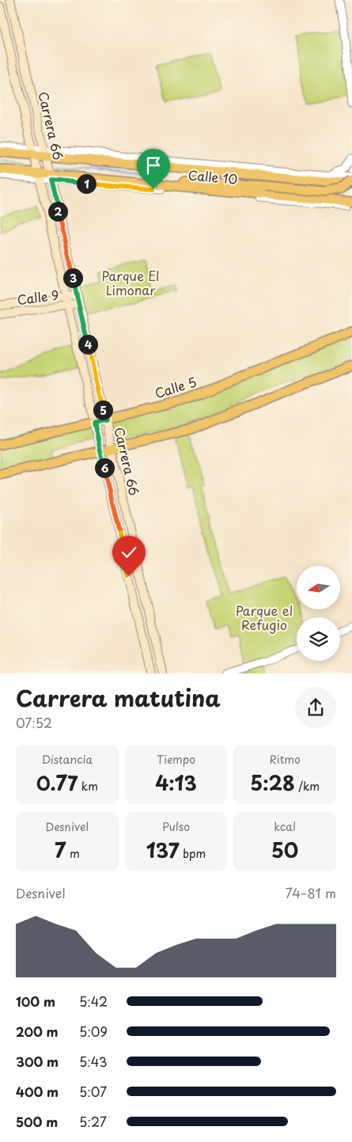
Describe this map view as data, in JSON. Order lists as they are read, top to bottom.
{
  "streets": {
    "main road": [
      "Carrera 66",
      "Calle 10",
      "Calle 9",
      "Calle 5"
    ]
  },
  "crossings": [
    ["Carrera 66", "Calle 10"],
    ["Carrera 66", "Calle 9"],
    ["Carrera 66", "Calle 5"]
  ],
  "parks": ["Parque El Limonar", "Parque el Refugio"],
  "north": "left",
  "page": {
    "pins": [
      "1",
      "2",
      "3",
      "4",
      "5",
      "6"
    ],
    "heading": ["Carrera matutina", "07:52"],
    "stats": [
      ["Distancia", "0.77 km"],
      ["Tiempo", "4:13"],
      ["Ritmo", "5:28 /km"],
      ["Desnivel", "7 m"],
      ["Pulso", "137 bpm"],
      ["kcal", "50"]
    ],
    "chart": ["Desnivel", "74–81 m"],
    "list": [
      {
        "name": "100 m",
        "note": "5:42"
      },
      {
        "name": "200 m",
        "note": "5:09"
      },
      {
        "name": "300 m",
        "note": "5:43"
      },
      {
        "name": "400 m",
        "note": "5:07"
      },
      {
        "name": "500 m",
        "note": "5:27"
      }
    ]
  }
}
